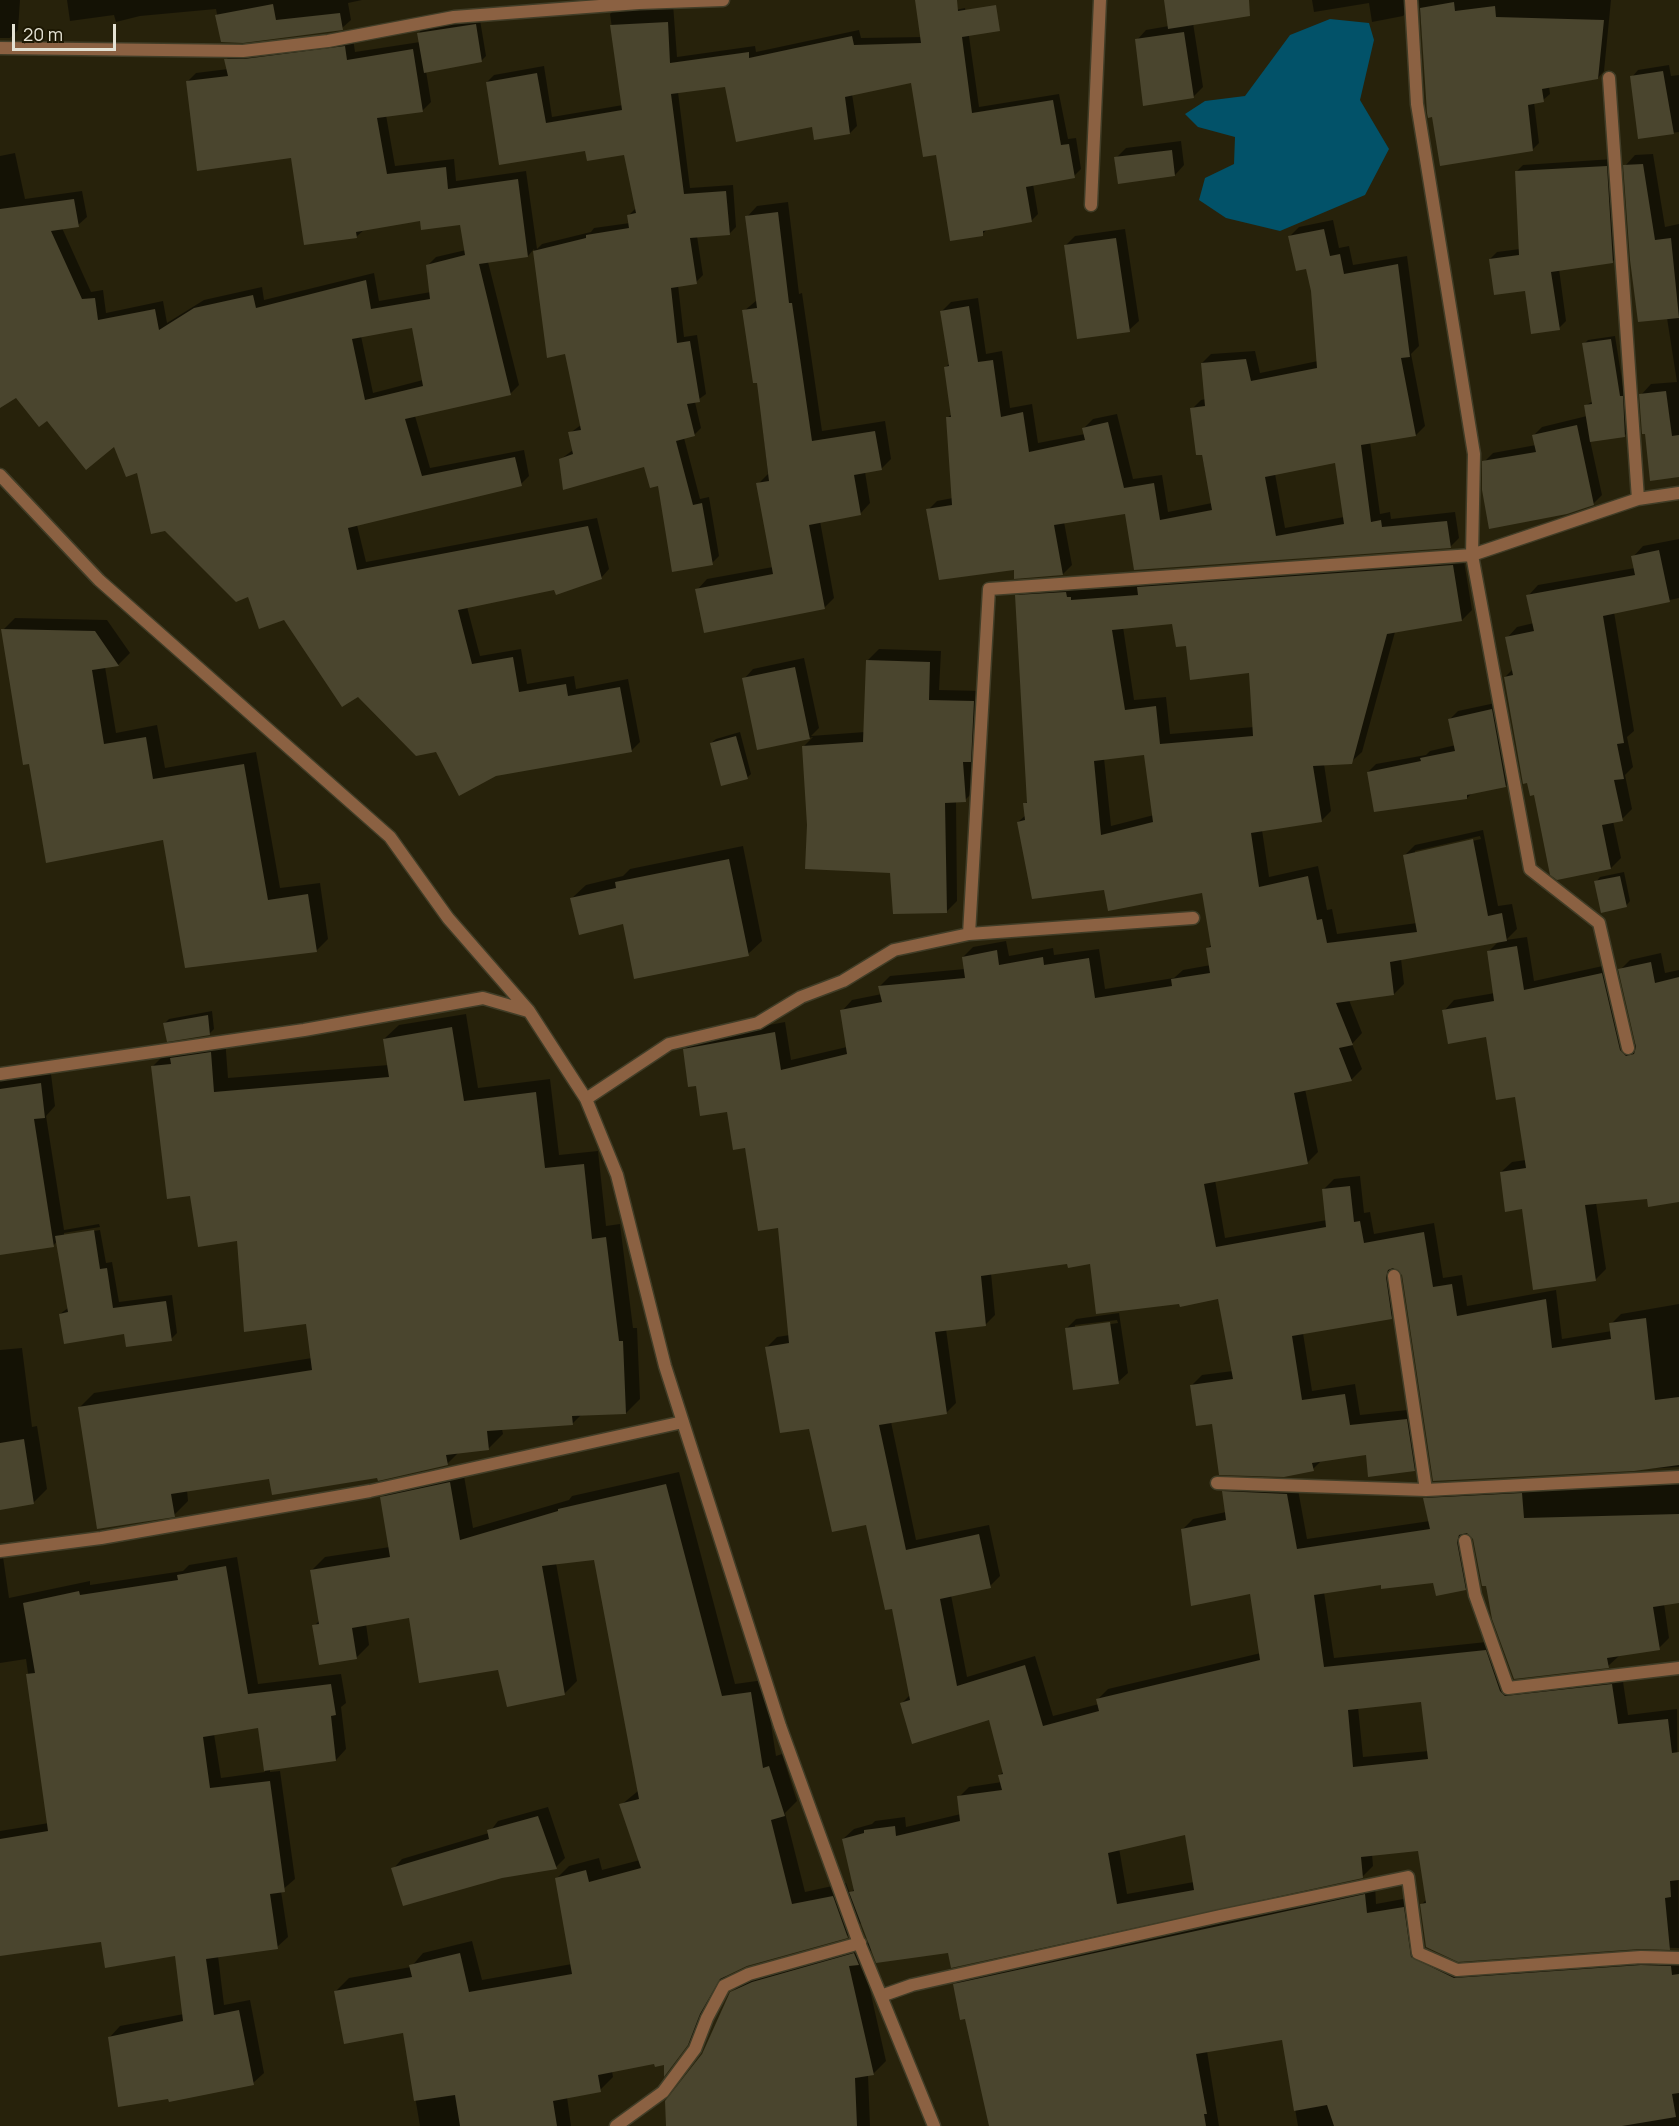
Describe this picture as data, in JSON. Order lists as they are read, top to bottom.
{
  "scale_bar": "20 m"
}
